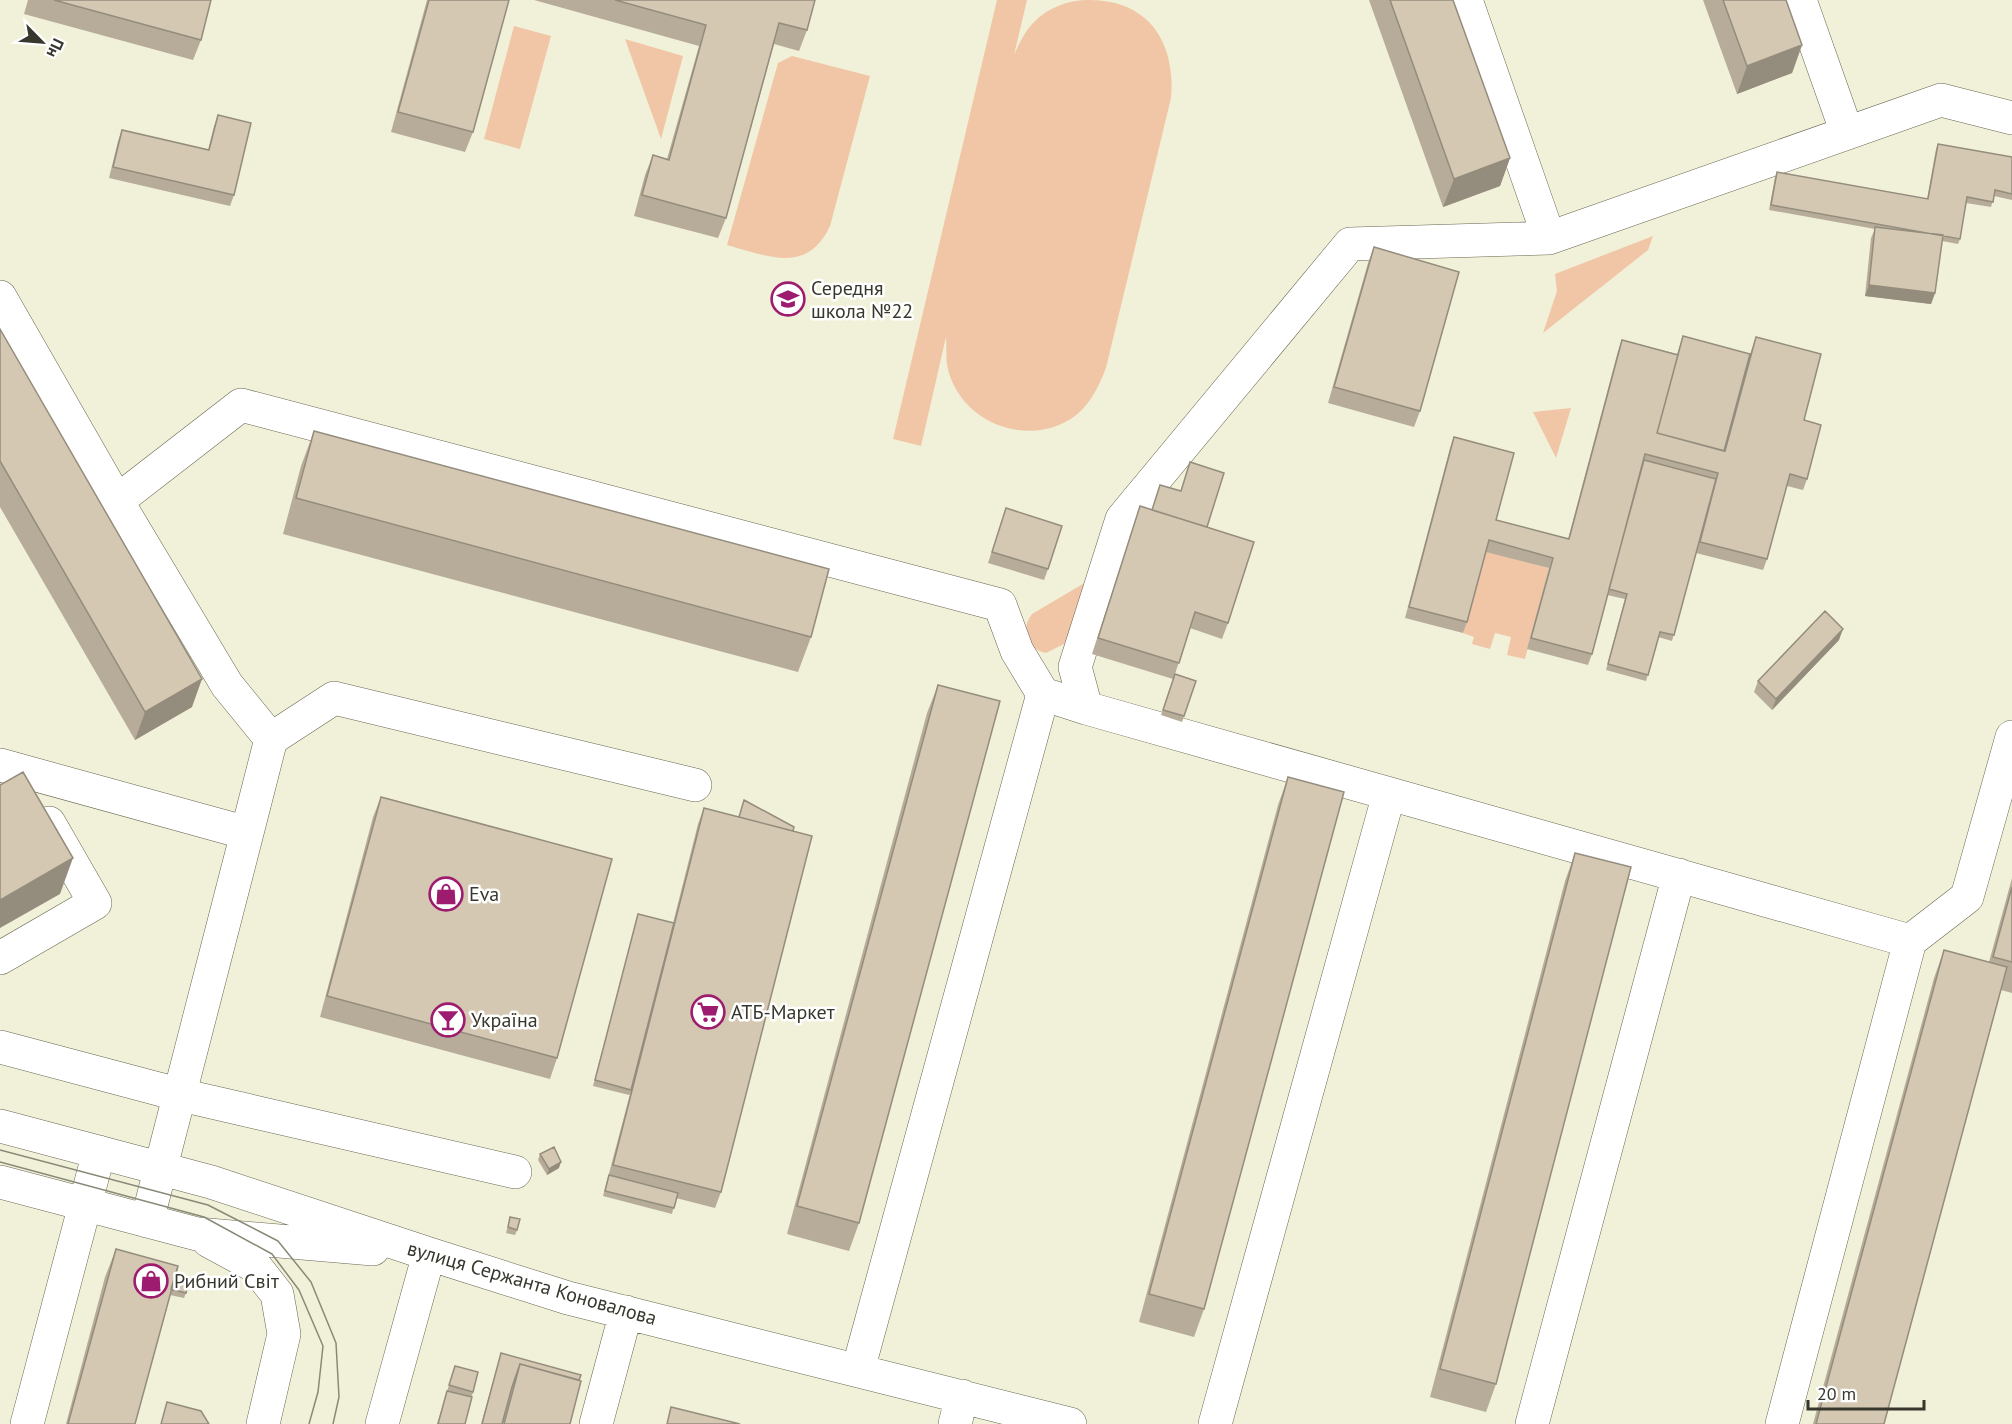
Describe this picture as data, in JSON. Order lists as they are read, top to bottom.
{
  "streets": {
    "street": ["вулиця Сержанта Коновалова"]
  },
  "places": {
    "school or university": ["Середня школа №22"],
    "shop": ["Eva", "Рибний Світ"],
    "supermarket": ["АТБ-Маркет"],
    "bar": ["Україна"]
  },
  "scale_bar": "20 m",
  "north": "bottom right"
}
